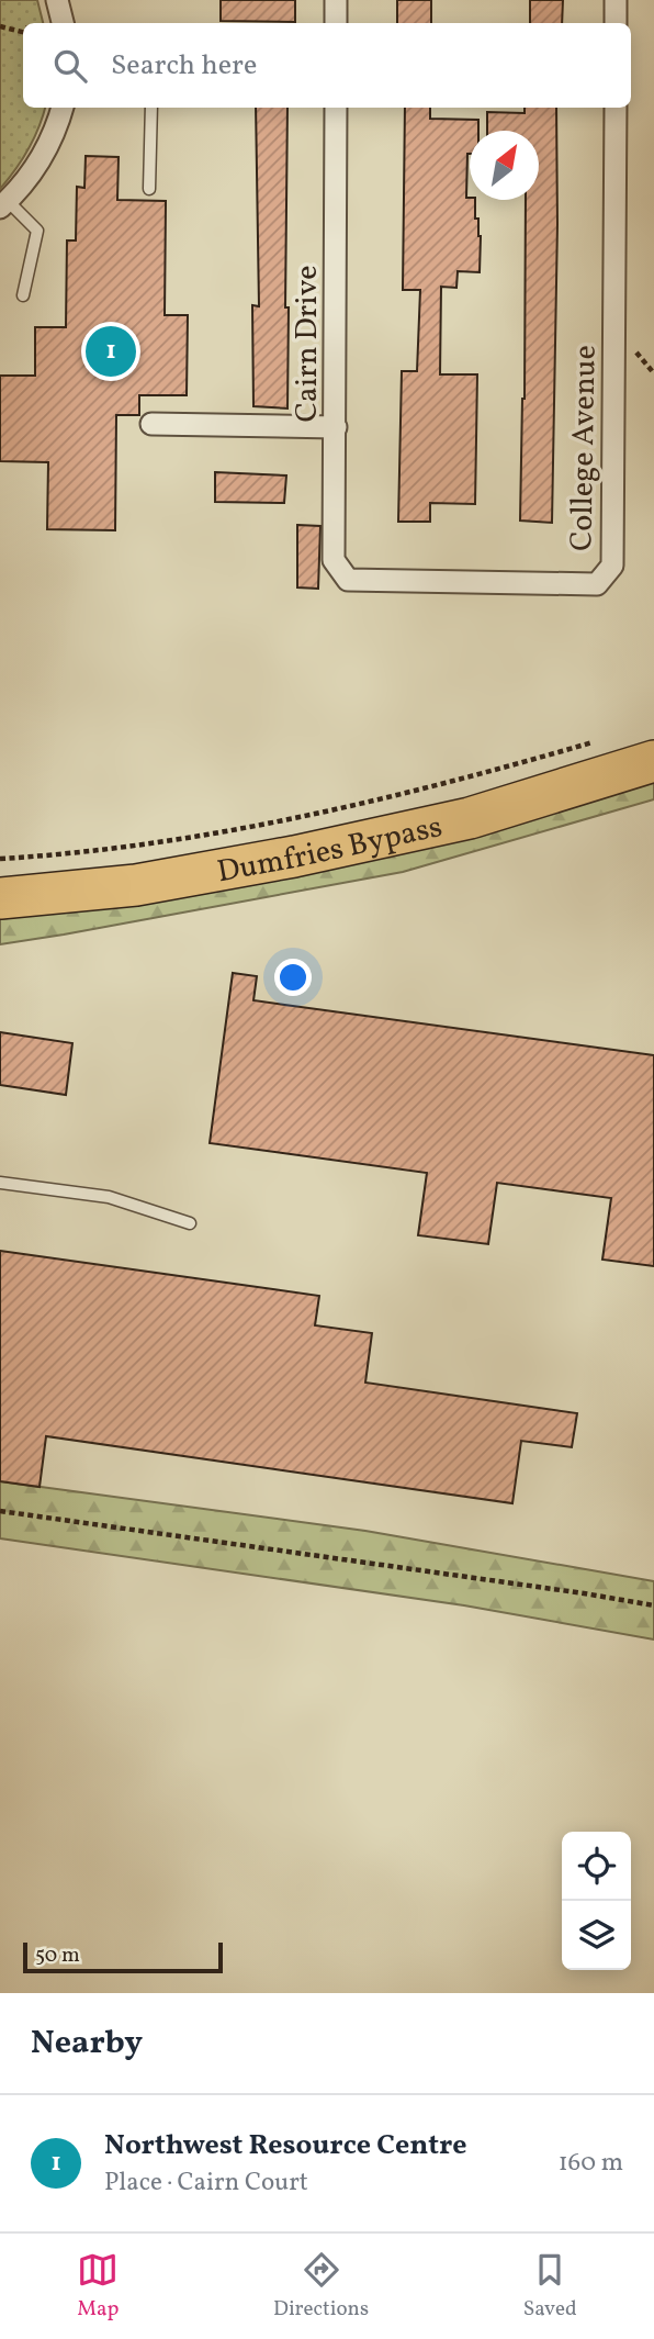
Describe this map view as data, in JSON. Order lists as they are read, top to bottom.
{
  "streets": {
    "highway": ["Dumfries Bypass"],
    "street": ["Cairn Drive", "College Avenue"]
  },
  "crossings": [
    ["Cairn Drive", "College Avenue"]
  ],
  "scale_bar": "50 m",
  "north": "top right",
  "page": {
    "search": "Search here",
    "pins": "1",
    "scale": "50 m",
    "heading": "Nearby",
    "list": [
      {
        "mark": "1",
        "name": "Northwest Resource Centre",
        "note": "Place · Cairn Court",
        "value": "160 m"
      }
    ],
    "nav": ["Map", "Directions", "Saved"]
  }
}
